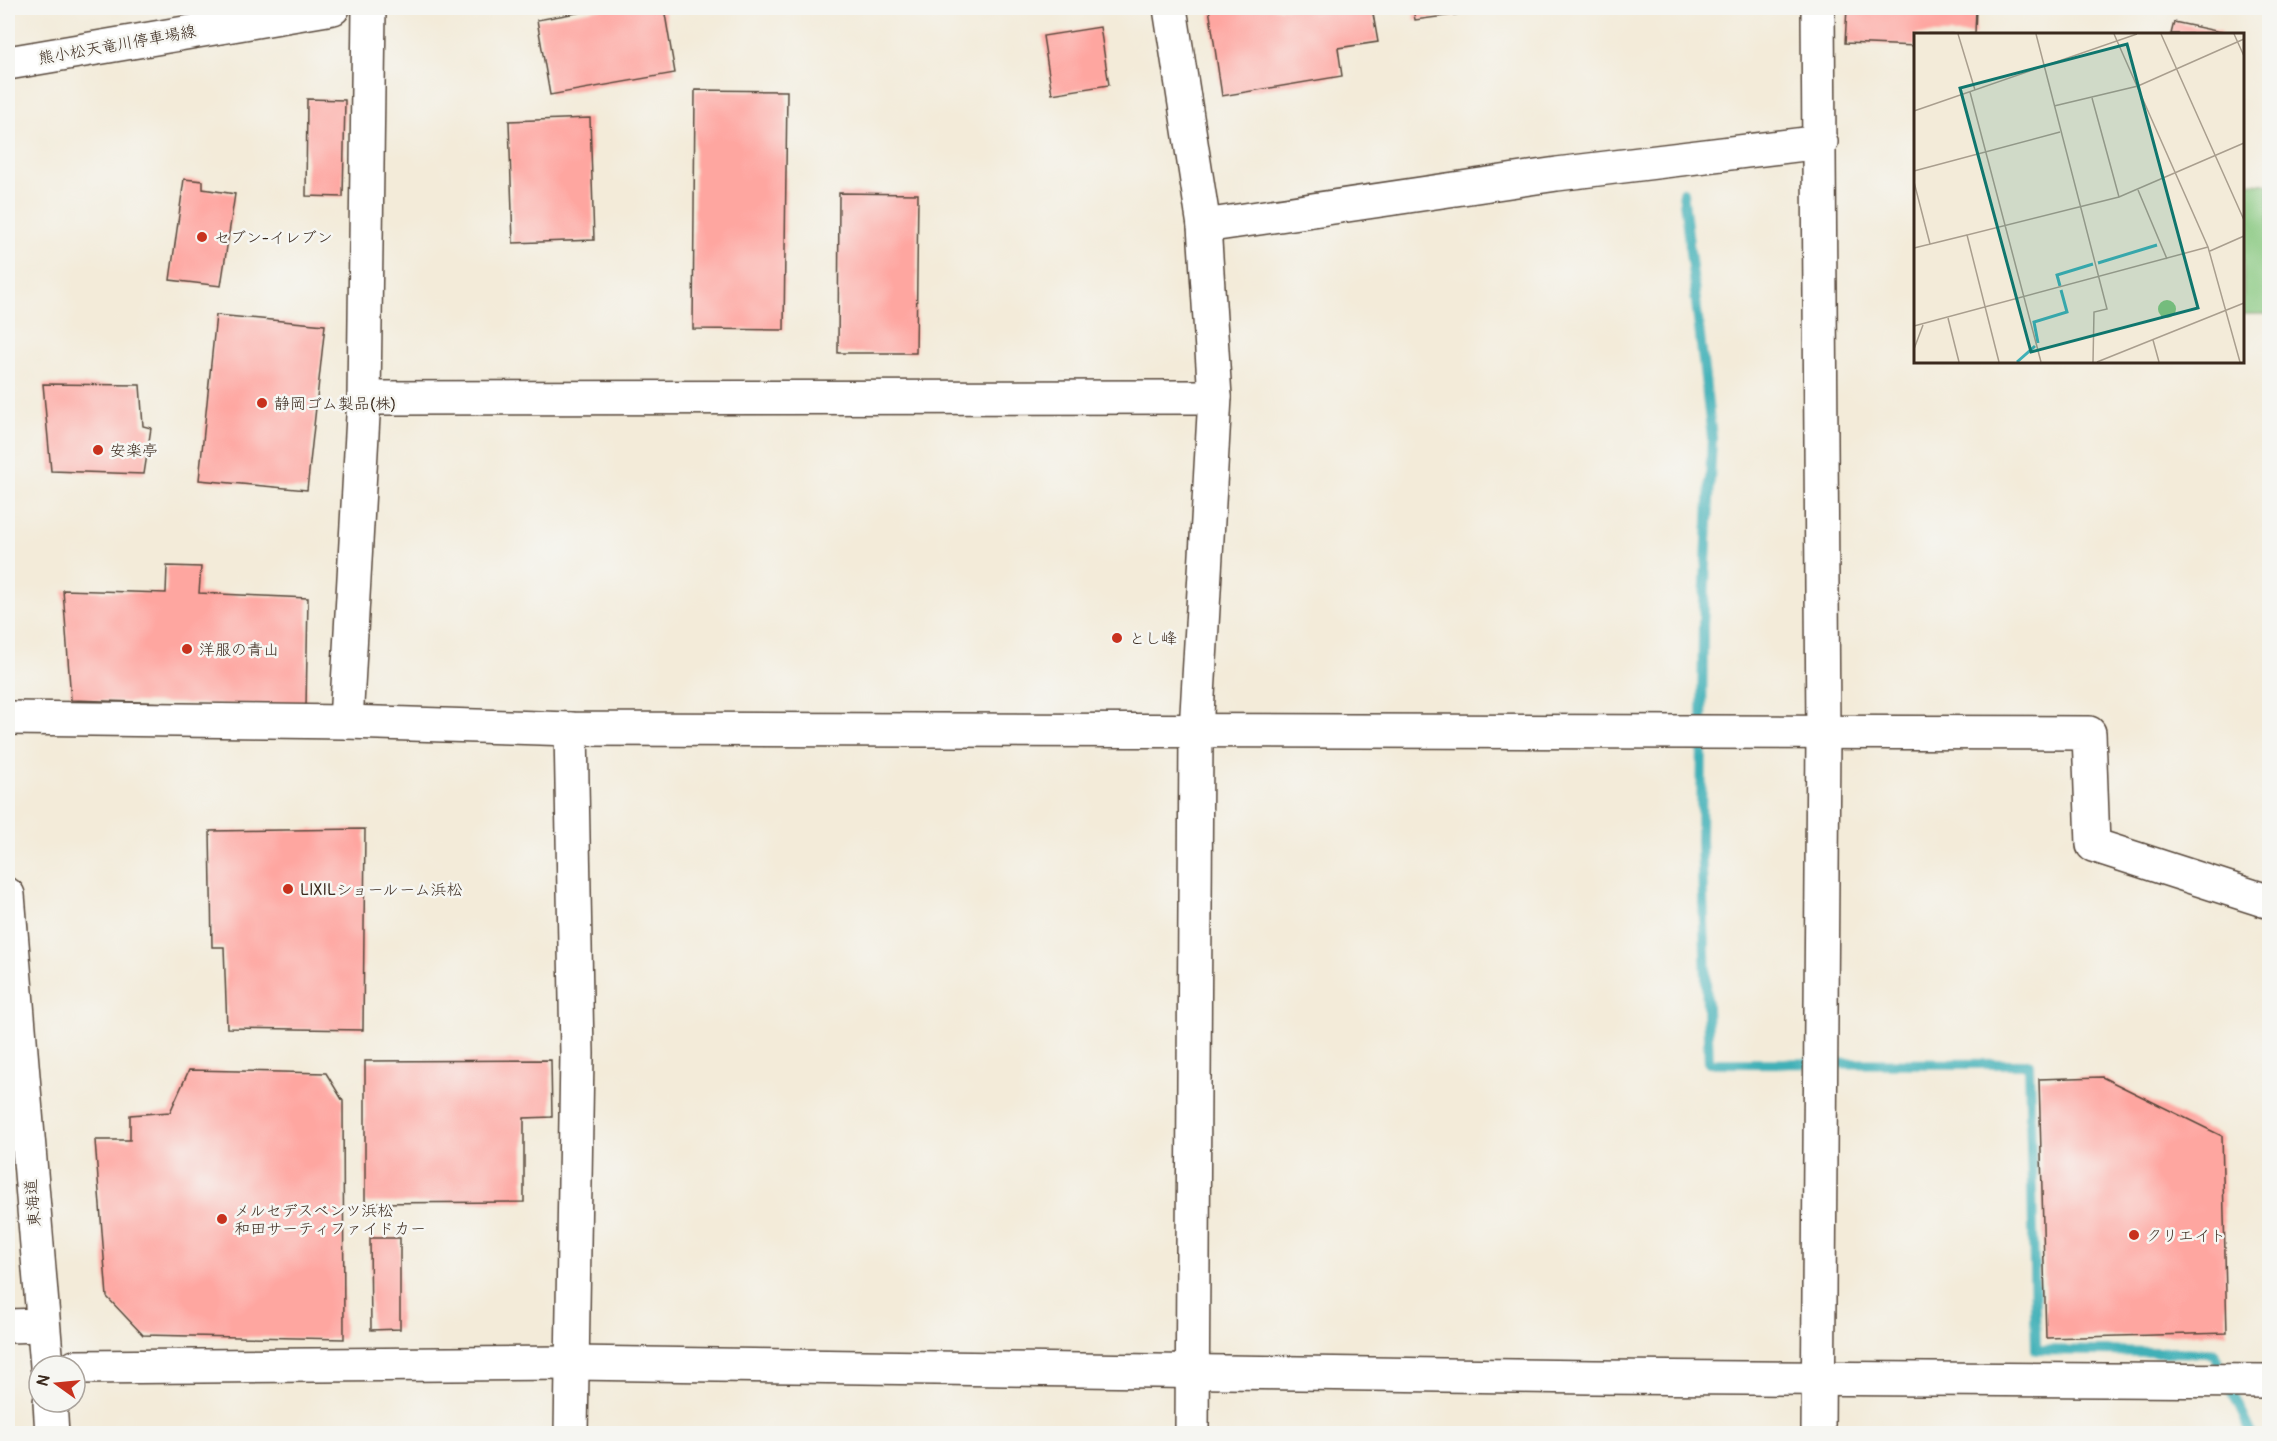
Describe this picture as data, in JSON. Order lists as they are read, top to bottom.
{
  "streets": {
    "main road": ["熊小松天竜川停車場線", "東海道"]
  },
  "places": [
    "セブン-イレブン",
    "静岡ゴム製品(株)",
    "安楽亭",
    "とし峰",
    "洋服の青山",
    "LIXILショールーム浜松",
    "メルセデスベンツ浜松 和田サーティファイドカー",
    "クリエイト"
  ],
  "north": "left"
}
